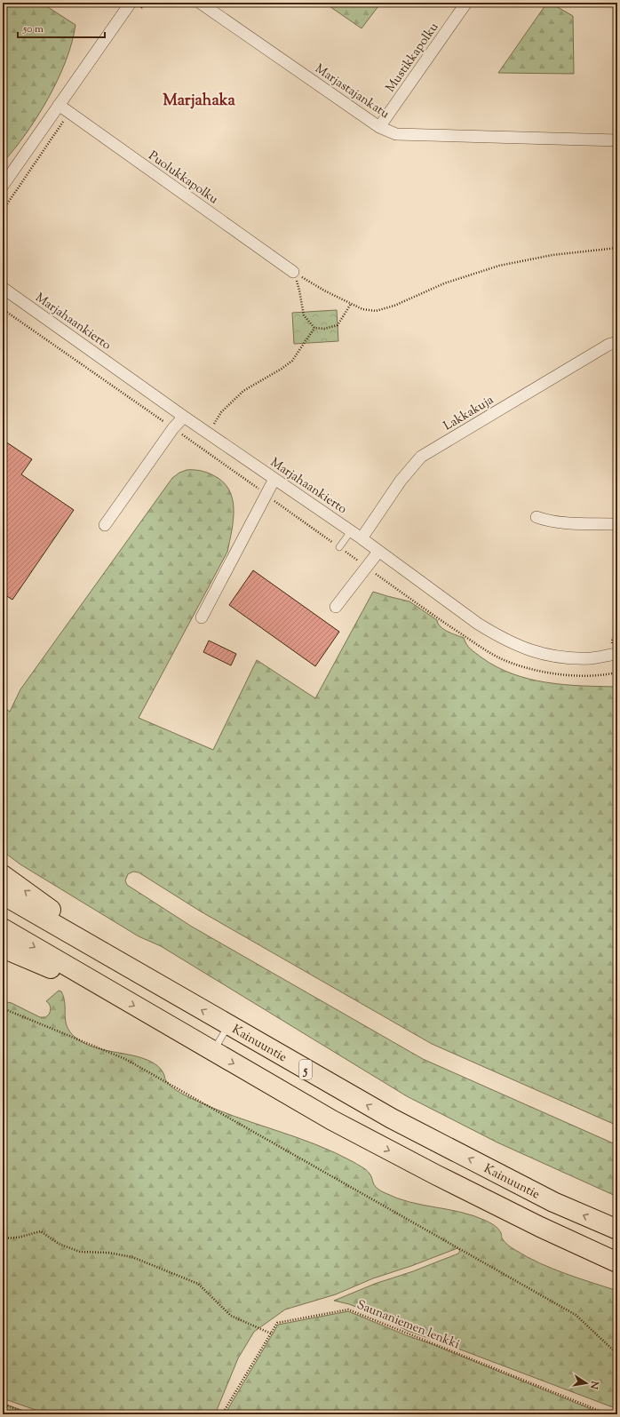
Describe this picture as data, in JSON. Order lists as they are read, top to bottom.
{
  "streets": {
    "highway": ["Kainuuntie", "5"],
    "street": [
      "Mustikkapolku",
      "Marjastajankatu",
      "Puolukkapolku",
      "Marjahaankierto",
      "Lakkakuja"
    ],
    "path": ["Saunaniemen lenkki"]
  },
  "crossings": [
    ["Mustikkapolku", "Marjastajankatu"],
    ["Marjahaankierto", "Lakkakuja"]
  ],
  "districts": ["Marjahaka"],
  "scale_bar": "50 m",
  "north": "right"
}
